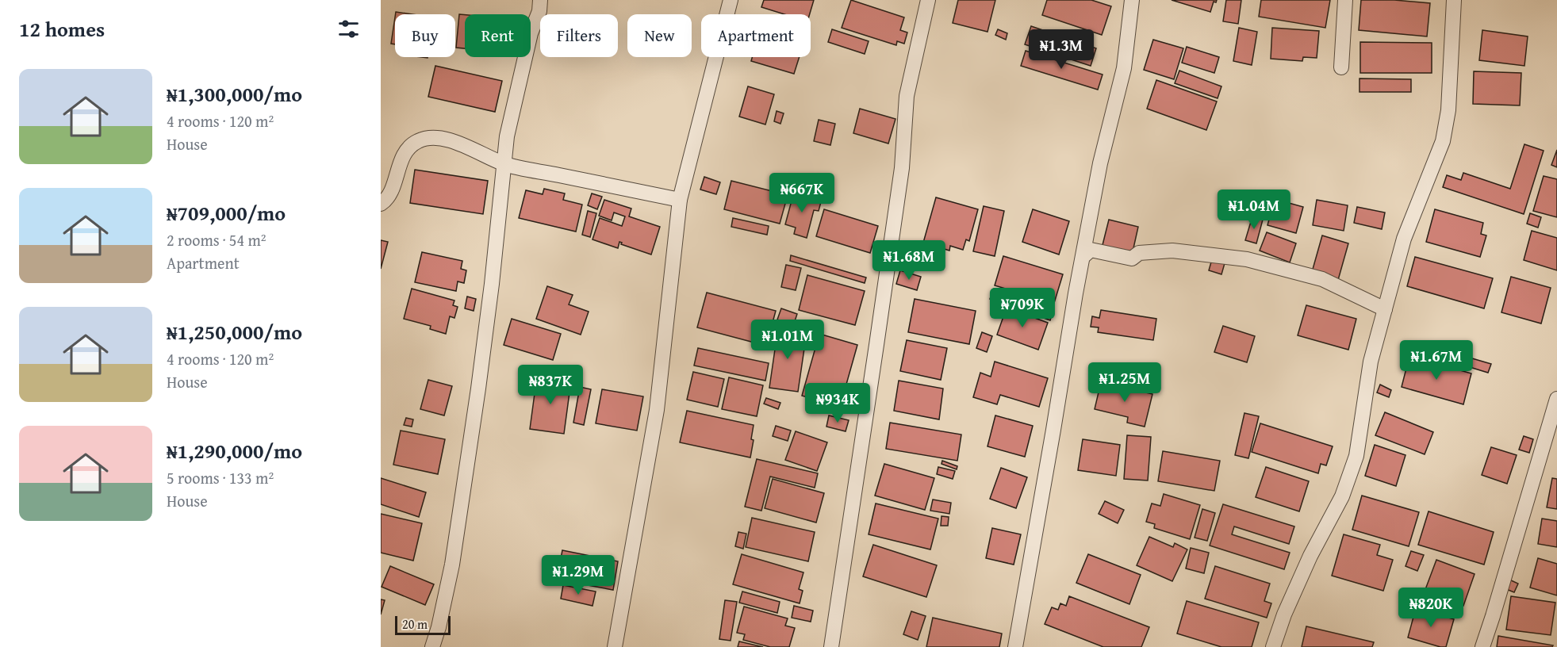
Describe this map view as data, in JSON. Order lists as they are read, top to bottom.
{
  "scale_bar": "20 m",
  "page": {
    "heading": "12 homes",
    "chip": [
      "Buy",
      "Rent",
      "Filters",
      "New",
      "Apartment"
    ],
    "price": [
      "₦1.3M",
      "₦667K",
      "₦1.04M",
      "₦1.68M",
      "₦709K",
      "₦1.01M",
      "₦1.67M",
      "₦1.25M",
      "₦837K",
      "₦934K",
      "₦1.29M",
      "₦820K"
    ],
    "list": [
      {
        "name": "₦1,300,000/mo",
        "note": "4 rooms · 120 m² · House"
      },
      {
        "name": "₦709,000/mo",
        "note": "2 rooms · 54 m² · Apartment"
      },
      {
        "name": "₦1,250,000/mo",
        "note": "4 rooms · 120 m² · House"
      },
      {
        "name": "₦1,290,000/mo",
        "note": "5 rooms · 133 m² · House"
      }
    ],
    "scale": "20 m"
  }
}
